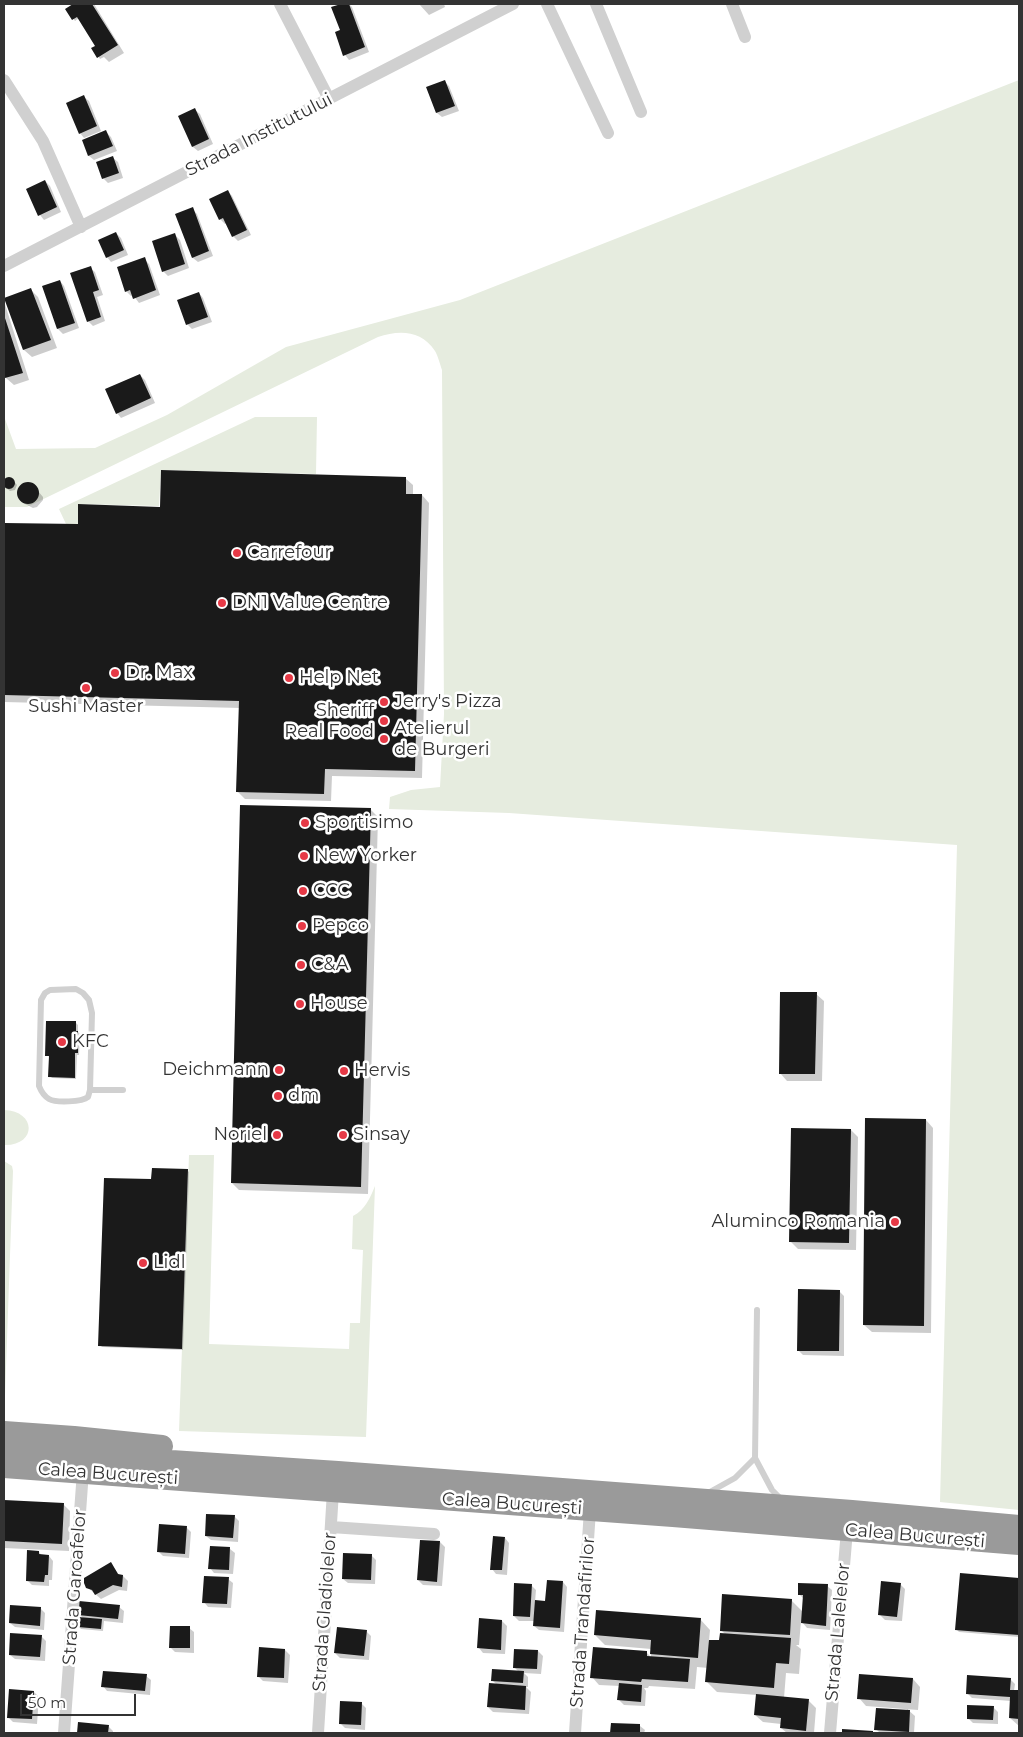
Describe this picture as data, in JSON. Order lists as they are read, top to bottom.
{
  "streets": {
    "highway": ["Calea București"],
    "street": [
      "Strada Institutului",
      "Strada Garoafelor",
      "Strada Gladiolelor",
      "Strada Trandafirilor",
      "Strada Lalelelor"
    ]
  },
  "crossings": [
    ["Calea București", "Strada Garoafelor"],
    ["Calea București", "Strada Gladiolelor"],
    ["Calea București", "Strada Trandafirilor"],
    ["Calea București", "Strada Lalelelor"]
  ],
  "places": [
    "Carrefour",
    "DN1 Value Centre",
    "Dr. Max",
    "Help Net",
    "Sushi Master",
    "Jerry's Pizza",
    "Sheriff Real Food",
    "Atelierul de Burgeri",
    "Sportisimo",
    "New Yorker",
    "CCC",
    "Pepco",
    "C&A",
    "House",
    "KFC",
    "Deichmann",
    "Hervis",
    "dm",
    "Noriel",
    "Sinsay",
    "Aluminco Romania",
    "Lidl"
  ],
  "scale_bar": "50 m"
}
